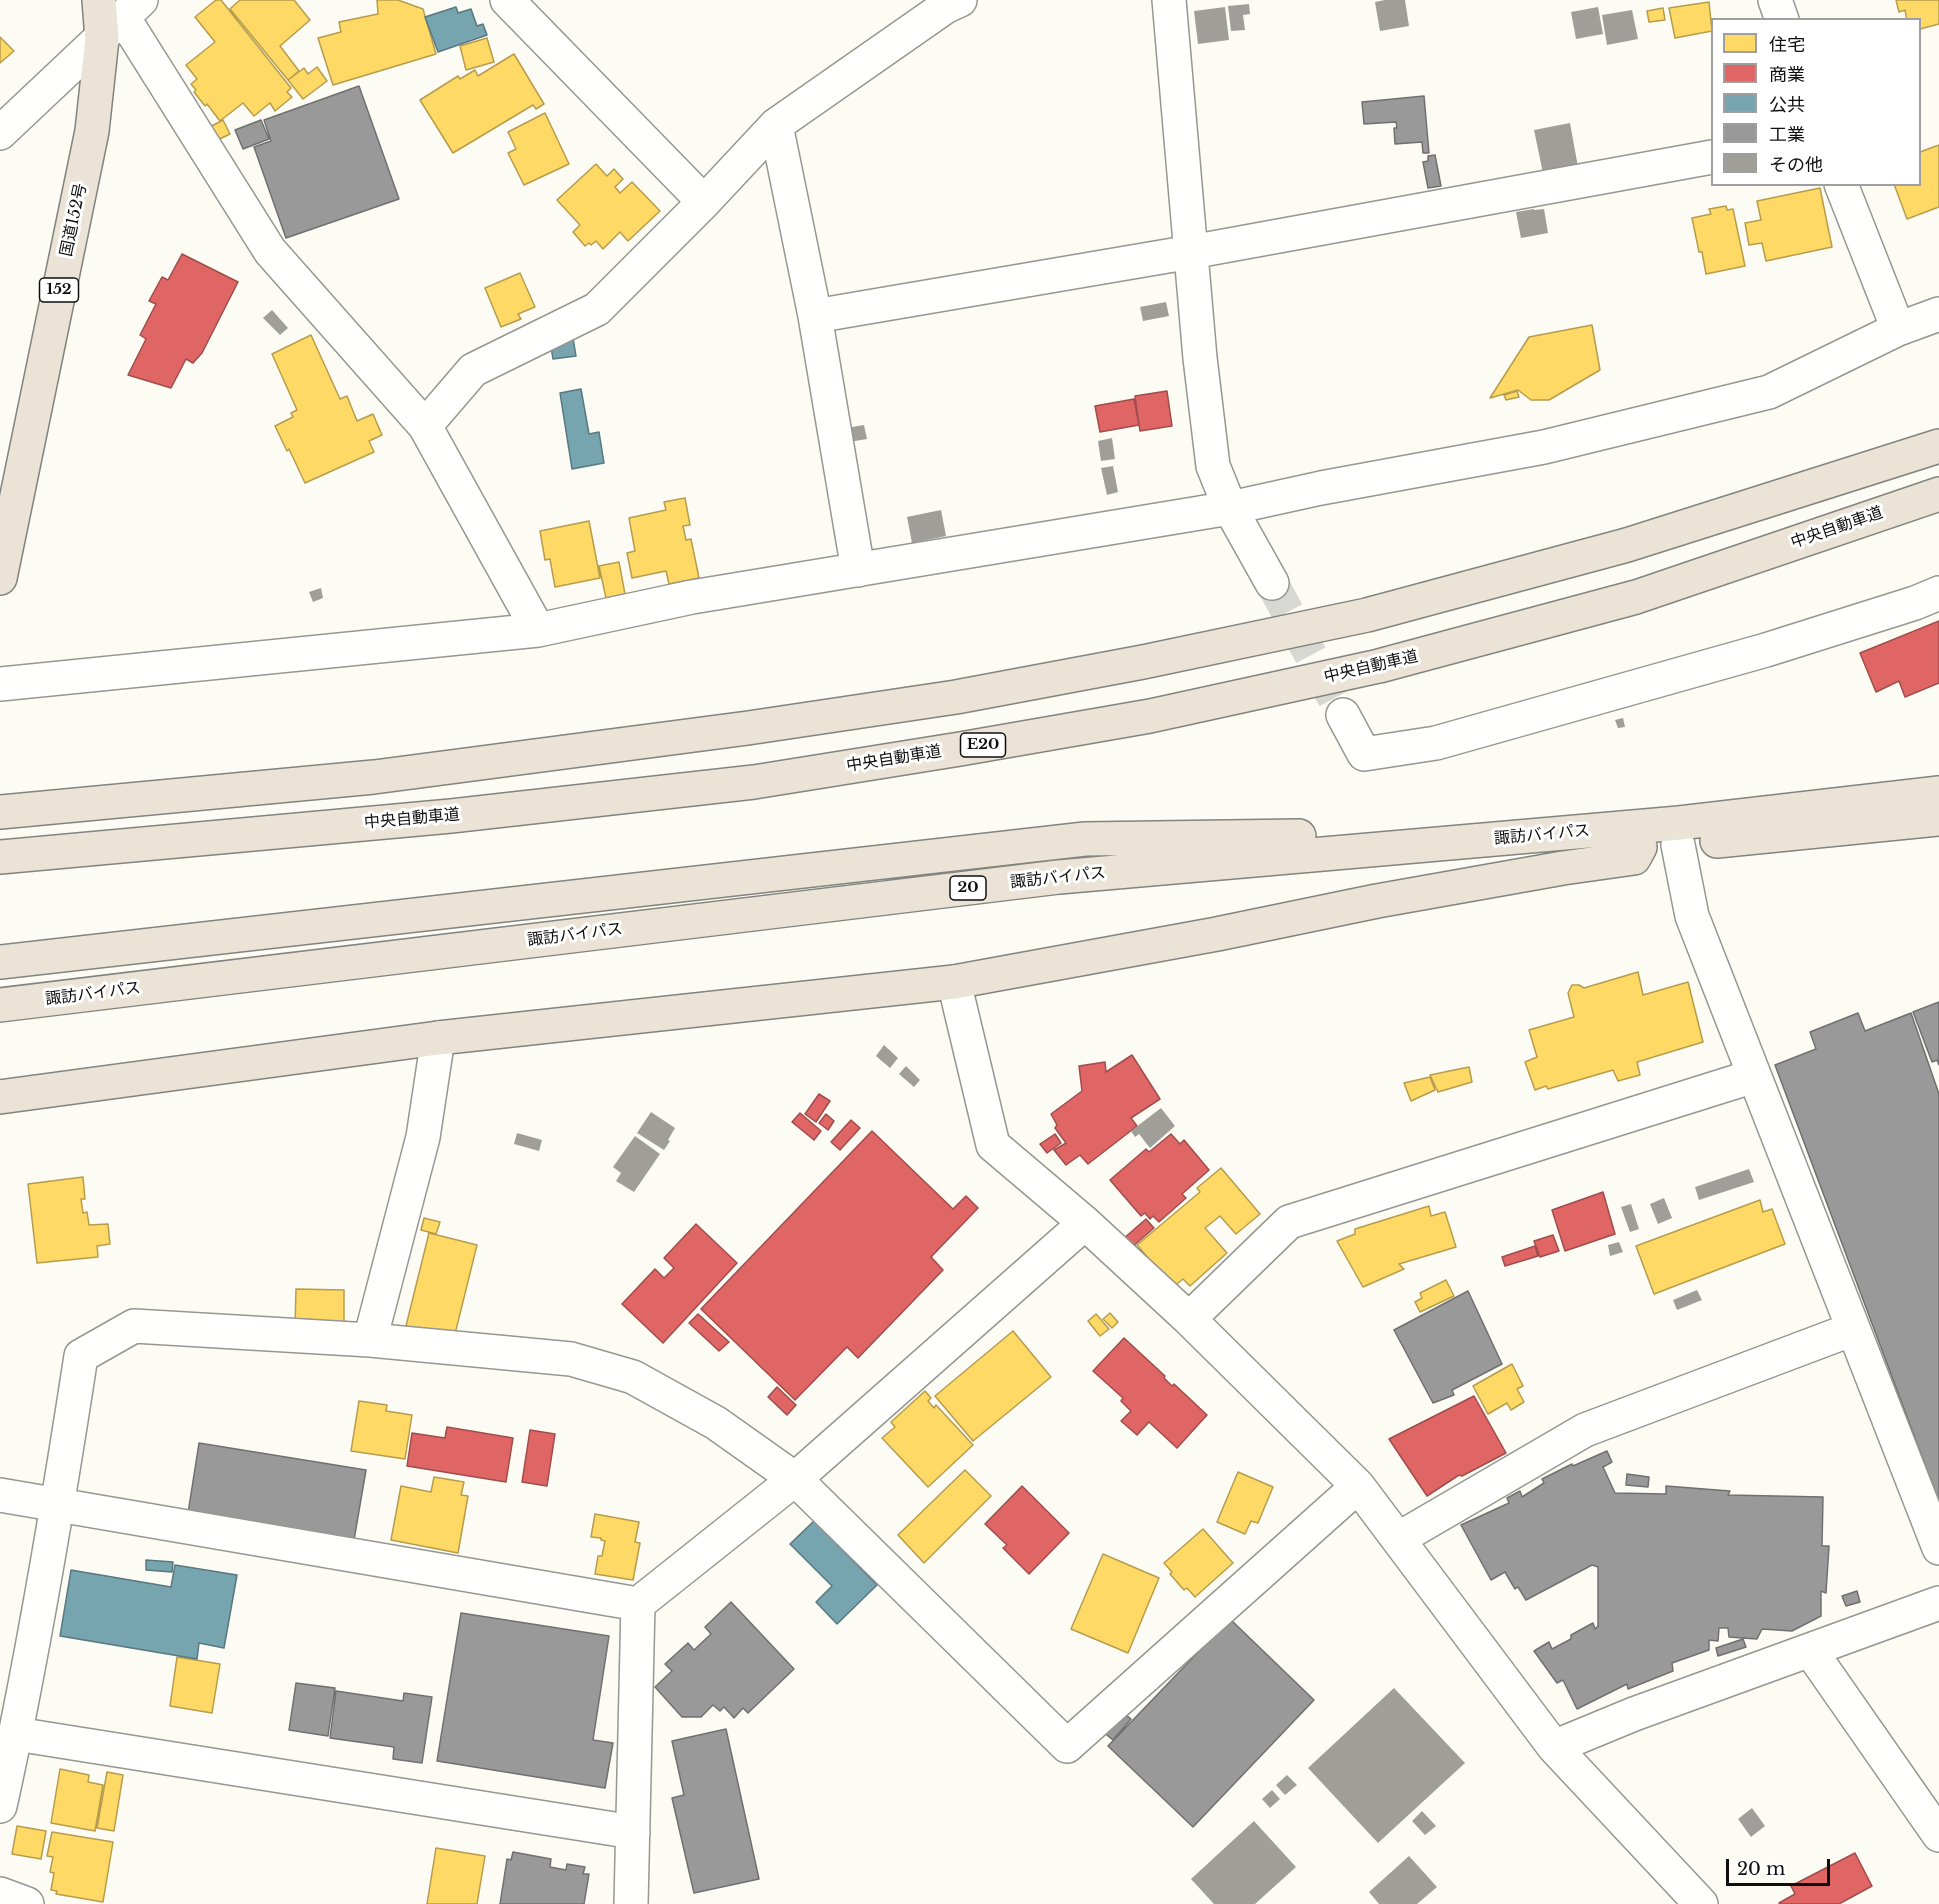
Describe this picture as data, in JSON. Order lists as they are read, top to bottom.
{
  "streets": {
    "highway": [
      "国道152号",
      "152",
      "中央自動車道",
      "E20",
      "諏訪バイパス",
      "20"
    ]
  },
  "crossings": [
    ["諏訪バイパス", "20"]
  ],
  "legend": [
    "住宅",
    "商業",
    "公共",
    "工業",
    "その他"
  ],
  "scale_bar": "20 m"
}
